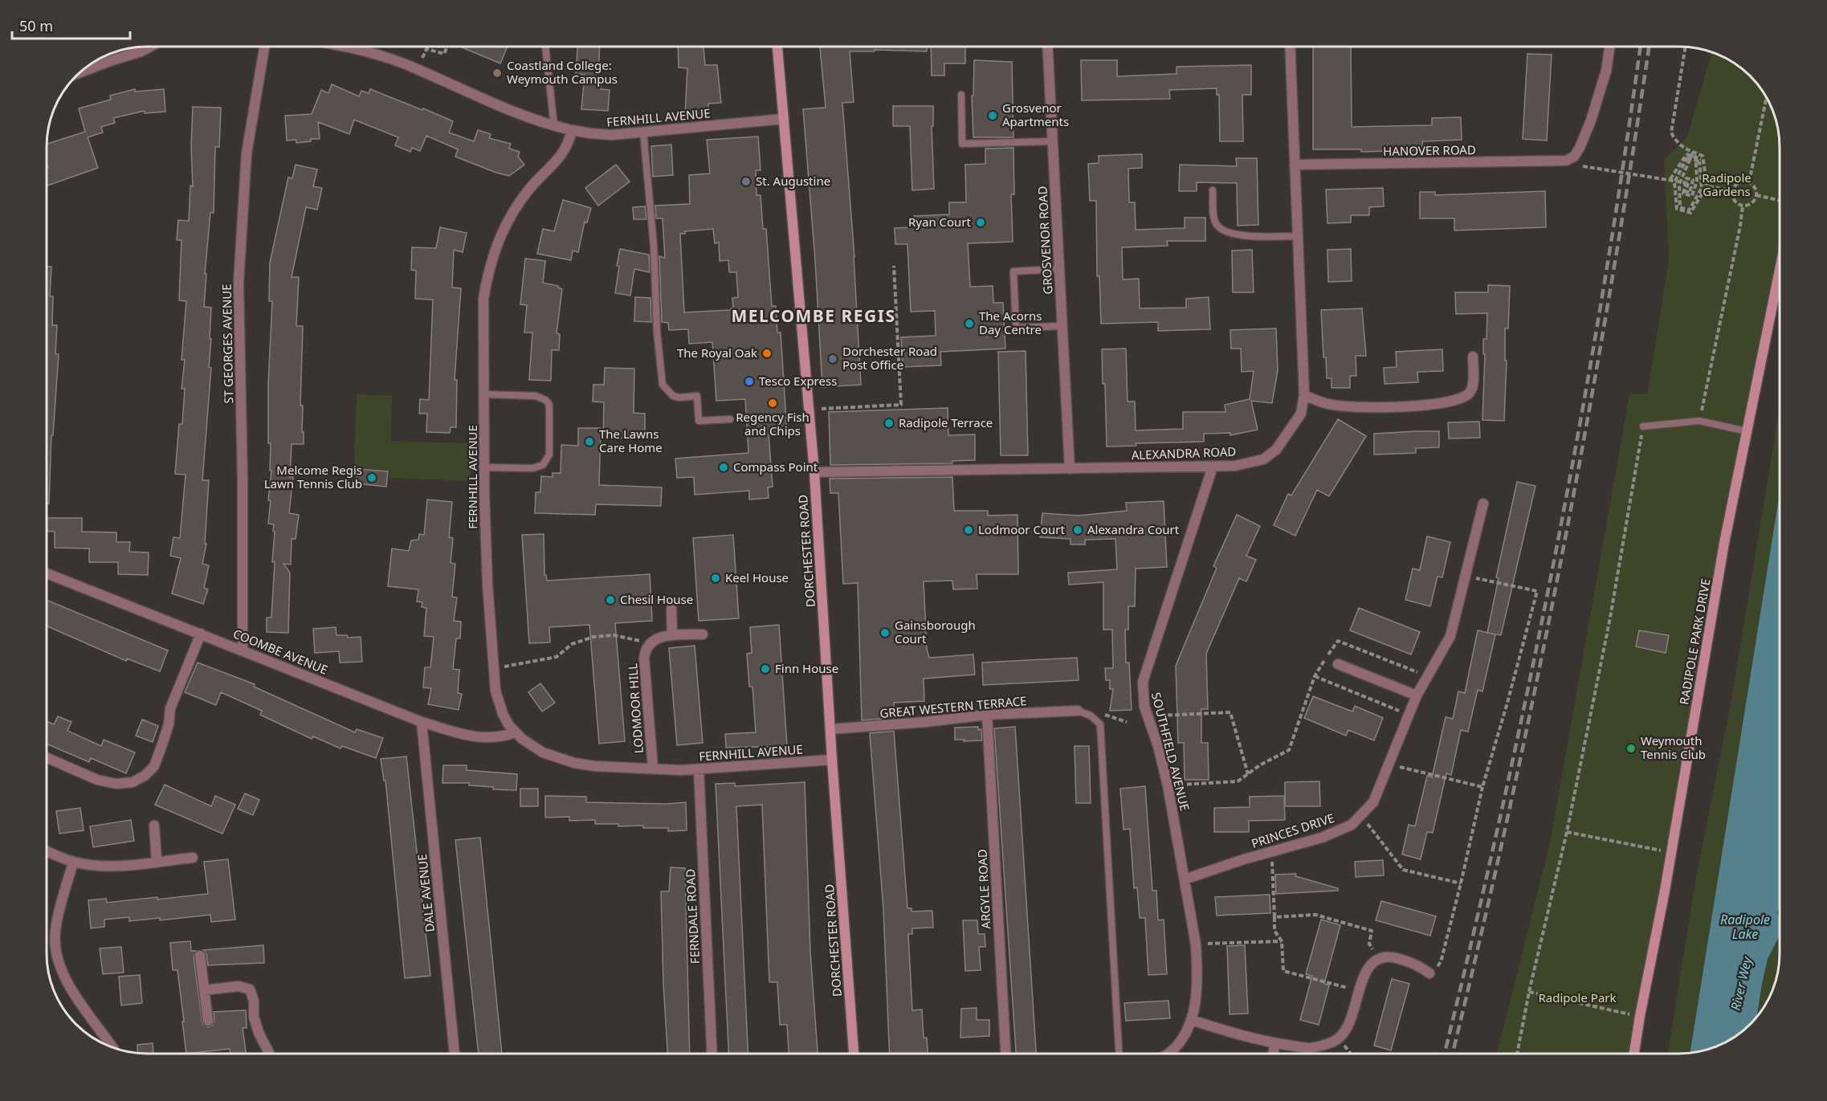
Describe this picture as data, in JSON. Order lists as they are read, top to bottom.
{
  "streets": {
    "main road": ["DORCHESTER ROAD", "RADIPOLE PARK DRIVE"],
    "street": [
      "FERNHILL AVENUE",
      "HANOVER ROAD",
      "GROSVENOR ROAD",
      "ST GEORGES AVENUE",
      "ALEXANDRA ROAD",
      "COOMBE AVENUE",
      "GREAT WESTERN TERRACE",
      "LODMOOR HILL",
      "SOUTHFIELD AVENUE",
      "PRINCES DRIVE",
      "ARGYLE ROAD",
      "DALE AVENUE",
      "FERNDALE ROAD"
    ]
  },
  "crossings": [
    ["FERNHILL AVENUE", "DORCHESTER ROAD"],
    ["FERNHILL AVENUE", "COOMBE AVENUE"],
    ["FERNHILL AVENUE", "LODMOOR HILL"],
    ["FERNHILL AVENUE", "FERNDALE ROAD"],
    ["HANOVER ROAD", "ALEXANDRA ROAD"],
    ["GROSVENOR ROAD", "ALEXANDRA ROAD"],
    ["ST GEORGES AVENUE", "COOMBE AVENUE"],
    ["ALEXANDRA ROAD", "DORCHESTER ROAD"],
    ["ALEXANDRA ROAD", "SOUTHFIELD AVENUE"],
    ["DORCHESTER ROAD", "GREAT WESTERN TERRACE"],
    ["COOMBE AVENUE", "DALE AVENUE"],
    ["GREAT WESTERN TERRACE", "ARGYLE ROAD"],
    ["SOUTHFIELD AVENUE", "PRINCES DRIVE"]
  ],
  "districts": ["MELCOMBE REGIS"],
  "water": ["Radipole Lake", "River Wey"],
  "parks": ["Radipole Gardens", "Radipole Park"],
  "places": [
    "Coastland College: Weymouth Campus",
    "Grosvenor Apartments",
    "St. Augustine",
    "Ryan Court",
    "The Acorns Day Centre",
    "The Royal Oak",
    "Dorchester Road Post Office",
    "Tesco Express",
    "Regency Fish and Chips",
    "Radipole Terrace",
    "The Lawns Care Home",
    "Compass Point",
    "Melcome Regis Lawn Tennis Club",
    "Lodmoor Court",
    "Alexandra Court",
    "Keel House",
    "Chesil House",
    "Gainsborough Court",
    "Finn House",
    "Weymouth Tennis Club"
  ],
  "scale_bar": "50 m"
}
